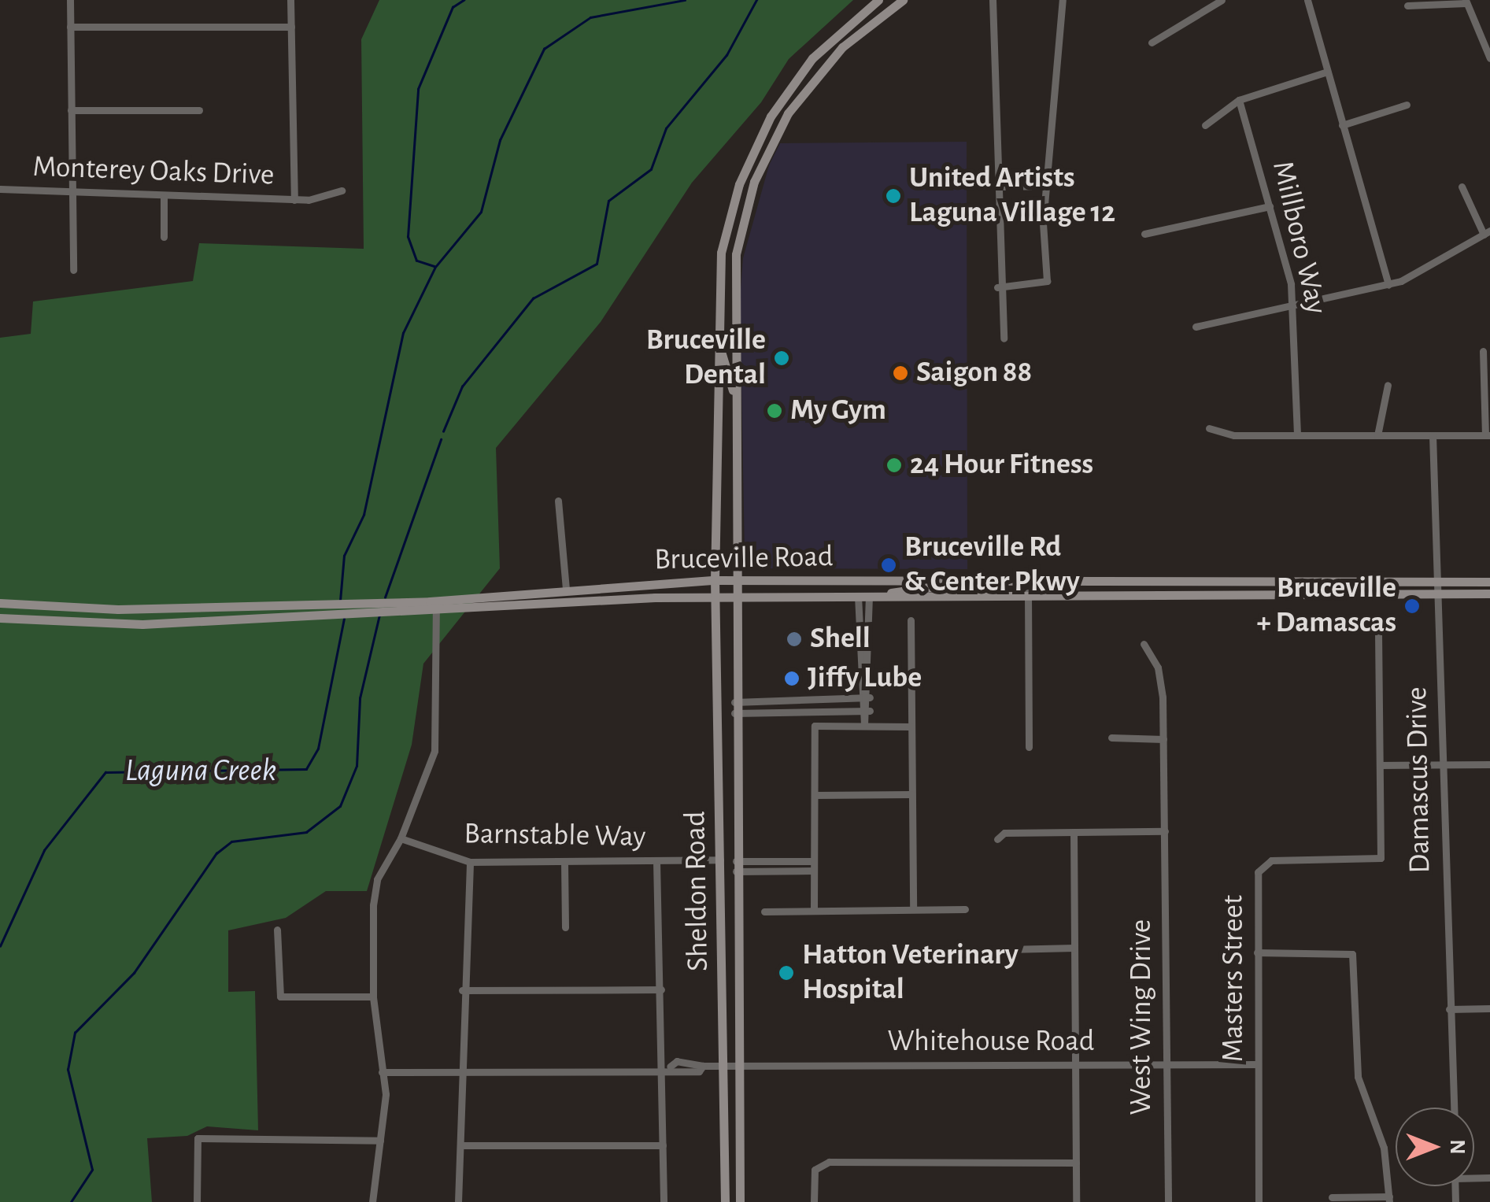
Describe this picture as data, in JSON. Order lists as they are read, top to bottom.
{
  "streets": {
    "main road": ["Bruceville Road", "Sheldon Road"],
    "street": [
      "Monterey Oaks Drive",
      "Millboro Way",
      "Damascus Drive",
      "Barnstable Way",
      "Masters Street",
      "West Wing Drive",
      "Whitehouse Road"
    ]
  },
  "crossings": [
    ["Bruceville Road", "Damascus Drive"],
    ["Bruceville Road", "Sheldon Road"],
    ["Barnstable Way", "Sheldon Road"],
    ["Sheldon Road", "Whitehouse Road"],
    ["Masters Street", "Whitehouse Road"],
    ["West Wing Drive", "Whitehouse Road"]
  ],
  "water": ["Laguna Creek"],
  "places": [
    "United Artists Laguna Village 12",
    "Bruceville Dental",
    "Saigon 88",
    "My Gym",
    "24 Hour Fitness",
    "Bruceville Rd & Center Pkwy",
    "Bruceville + Damascas",
    "Shell",
    "Jiffy Lube",
    "Hatton Veterinary Hospital"
  ],
  "north": "right"
}
